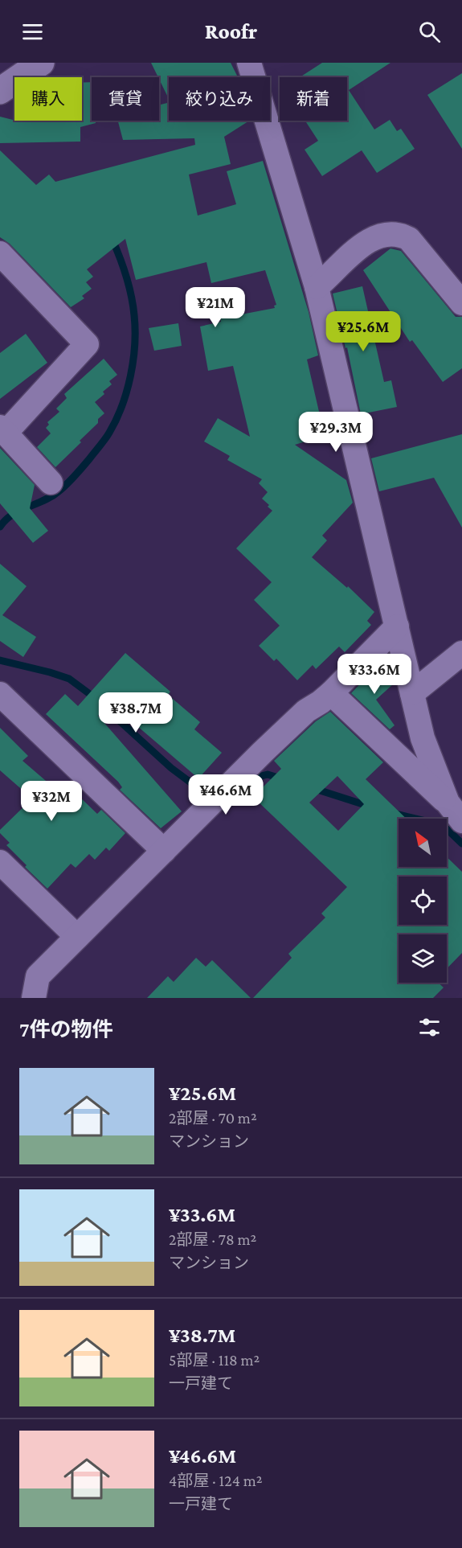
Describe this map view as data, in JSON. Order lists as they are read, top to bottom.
{
  "north": "top left",
  "page": {
    "header": "Roofr",
    "chip": [
      "購入",
      "賃貸",
      "絞り込み",
      "新着"
    ],
    "price": [
      "¥21M",
      "¥25.6M",
      "¥29.3M",
      "¥33.6M",
      "¥38.7M",
      "¥46.6M",
      "¥32M"
    ],
    "heading": "7件の物件",
    "list": [
      {
        "name": "¥25.6M",
        "note": "2部屋 · 70 m² · マンション"
      },
      {
        "name": "¥33.6M",
        "note": "2部屋 · 78 m² · マンション"
      },
      {
        "name": "¥38.7M",
        "note": "5部屋 · 118 m² · 一戸建て"
      },
      {
        "name": "¥46.6M",
        "note": "4部屋 · 124 m² · 一戸建て"
      }
    ]
  }
}
